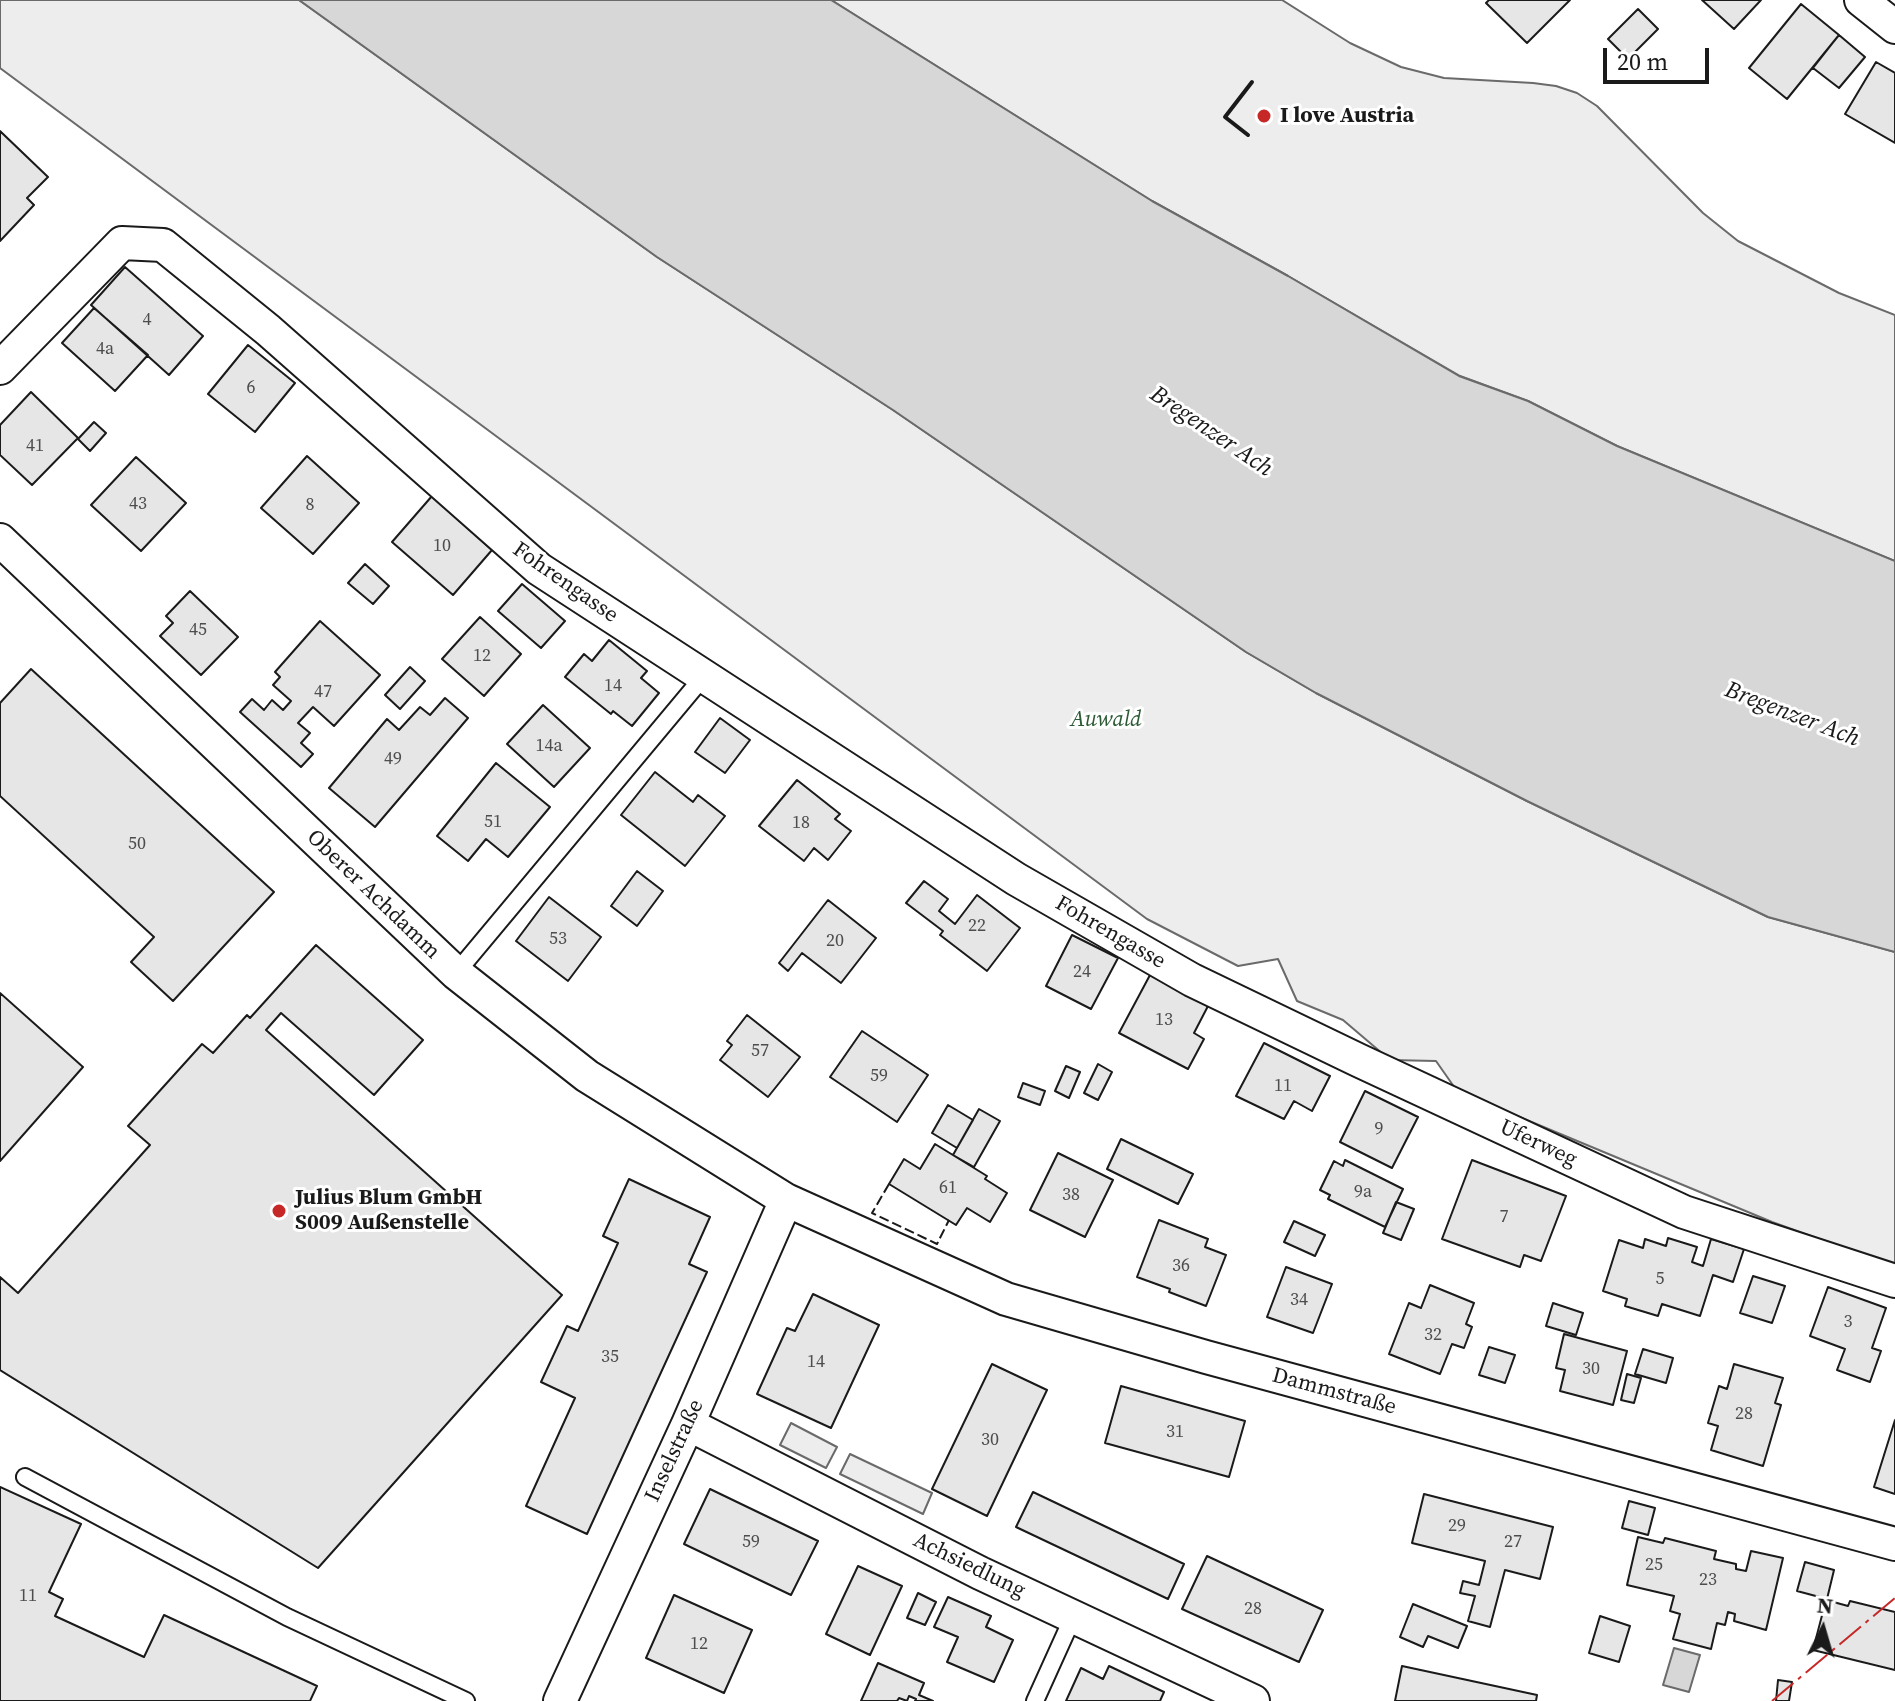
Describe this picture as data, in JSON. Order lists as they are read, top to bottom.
{
  "streets": {
    "street": [
      "Fohrengasse",
      "Oberer Achdamm",
      "Uferweg",
      "Dammstraße",
      "Inselstraße",
      "Achsiedlung"
    ]
  },
  "crossings": [
    ["Fohrengasse", "Uferweg"],
    ["Oberer Achdamm", "Dammstraße"],
    ["Oberer Achdamm", "Inselstraße"],
    ["Dammstraße", "Inselstraße"],
    ["Inselstraße", "Achsiedlung"]
  ],
  "water": ["Bregenzer Ach"],
  "parks": ["Auwald"],
  "places": ["I love Austria", "Julius Blum GmbH S009 Außenstelle"],
  "house_numbers": [
    "4",
    "4a",
    "6",
    "41",
    "43",
    "8",
    "10",
    "45",
    "12",
    "14",
    "47",
    "14a",
    "49",
    "51",
    "18",
    "50",
    "22",
    "53",
    "20",
    "24",
    "13",
    "57",
    "59",
    "11",
    "9",
    "61",
    "9a",
    "38",
    "7",
    "36",
    "5",
    "34",
    "3",
    "32",
    "35",
    "14",
    "30",
    "28",
    "31",
    "30",
    "29",
    "59",
    "27",
    "25",
    "23",
    "11",
    "28",
    "12"
  ],
  "scale_bar": "20 m",
  "north": "top"
}
